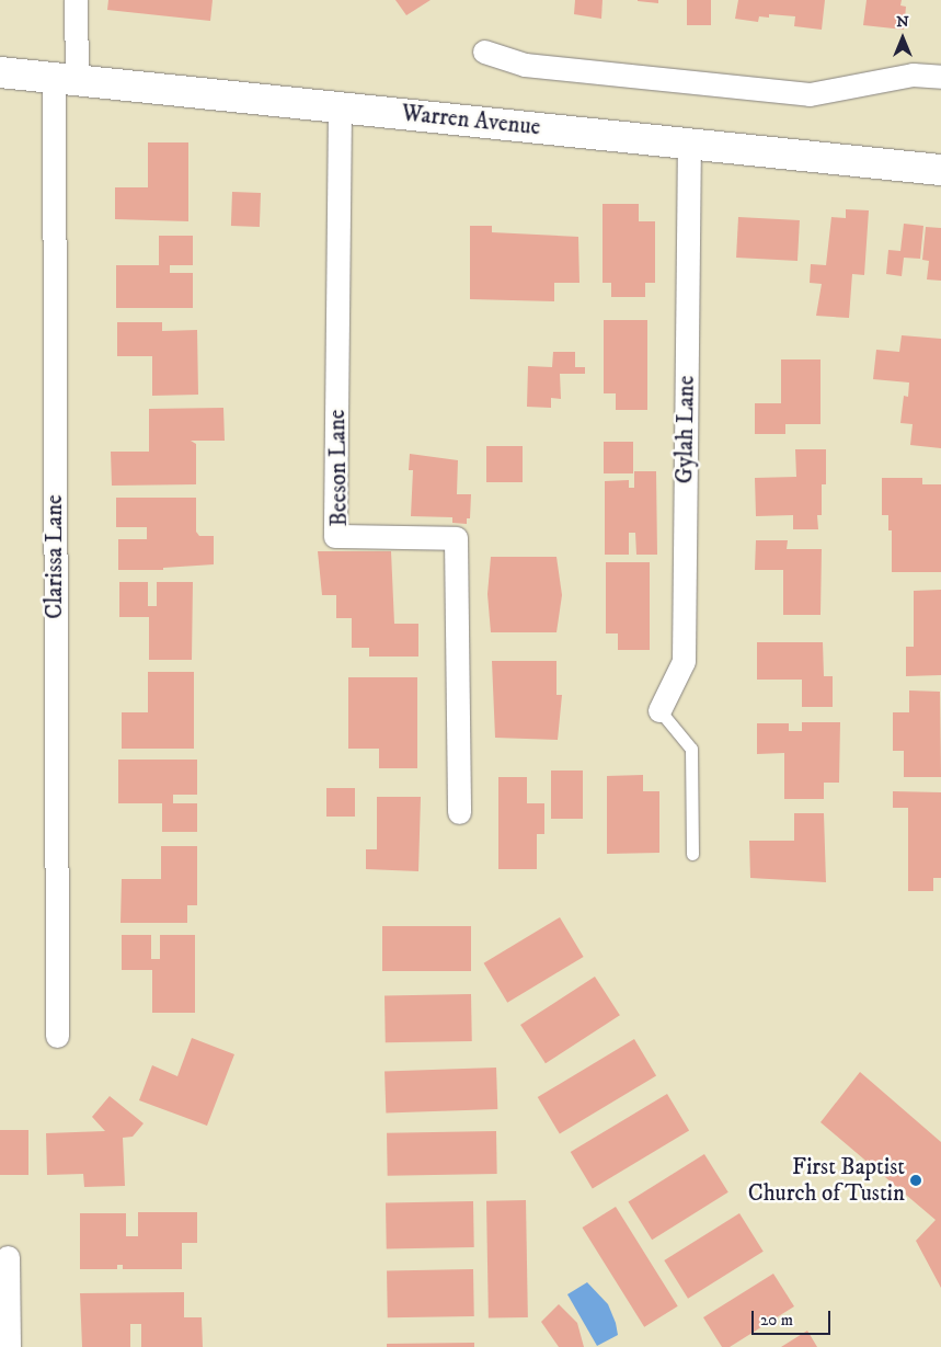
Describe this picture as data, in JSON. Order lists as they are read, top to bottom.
{
  "streets": {
    "street": [
      "Warren Avenue",
      "Gylah Lane",
      "Beeson Lane",
      "Clarissa Lane"
    ]
  },
  "crossings": [
    ["Warren Avenue", "Gylah Lane"],
    ["Warren Avenue", "Beeson Lane"],
    ["Warren Avenue", "Clarissa Lane"]
  ],
  "places": ["First Baptist Church of Tustin"],
  "scale_bar": "20 m",
  "north": "top"
}
